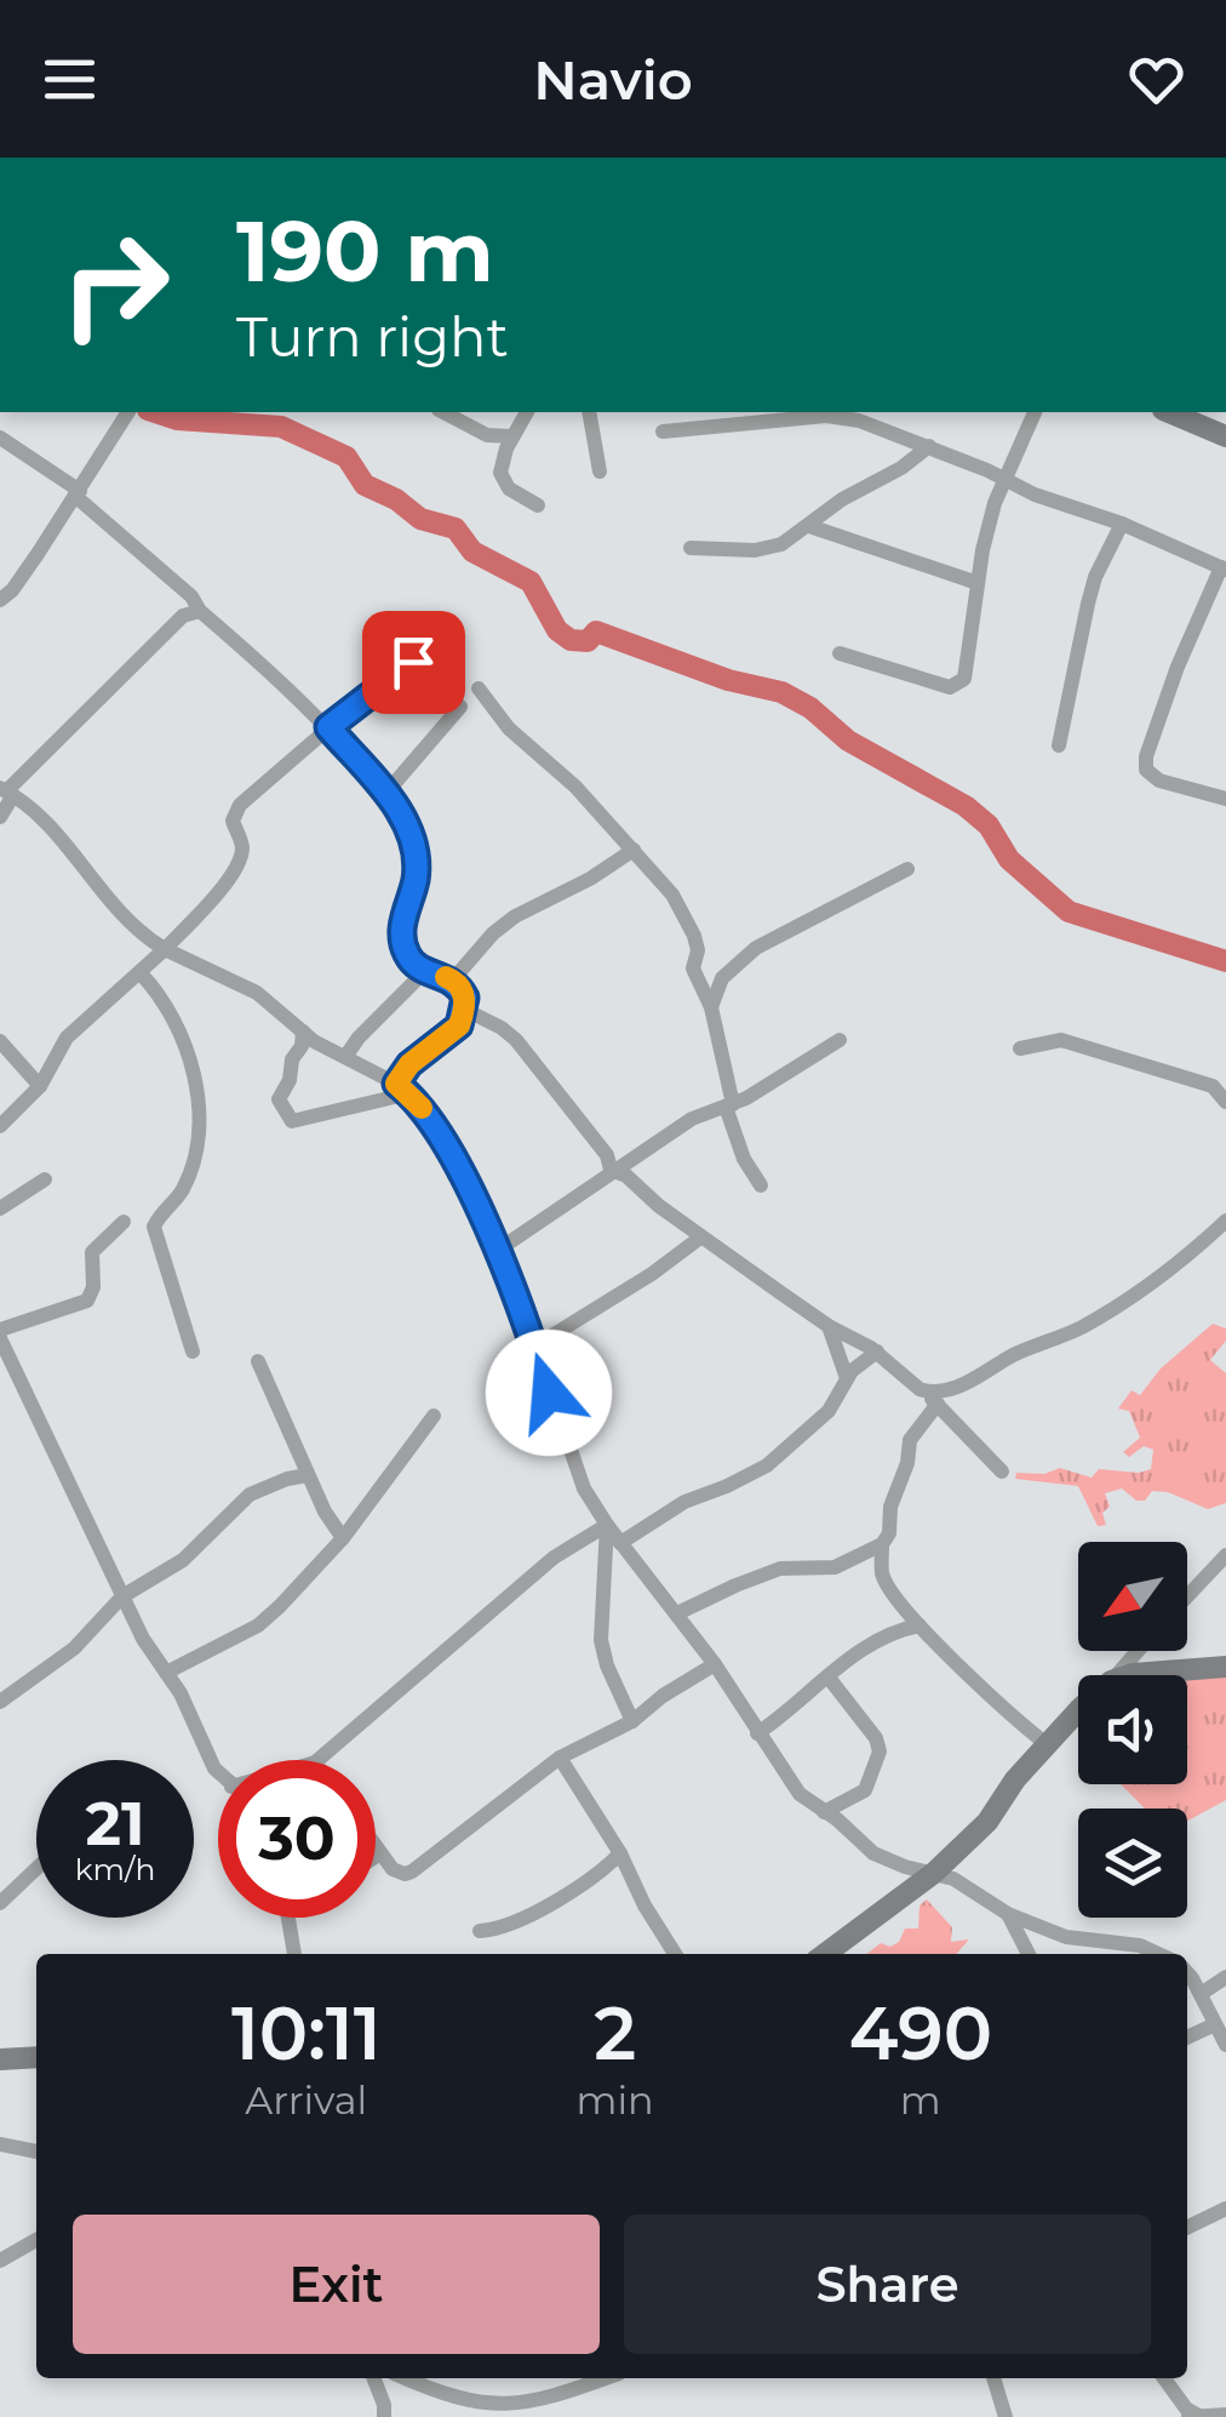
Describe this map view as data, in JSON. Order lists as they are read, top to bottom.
{
  "north": "bottom left",
  "page": {
    "header": "Navio",
    "turn": ["190 m", "Turn right"],
    "speed": "21 km/h",
    "limit": "30",
    "eta": [
      "10:11",
      "Arrival",
      "2",
      "min",
      "490",
      "m"
    ],
    "buttons": ["Exit", "Share"]
  }
}
